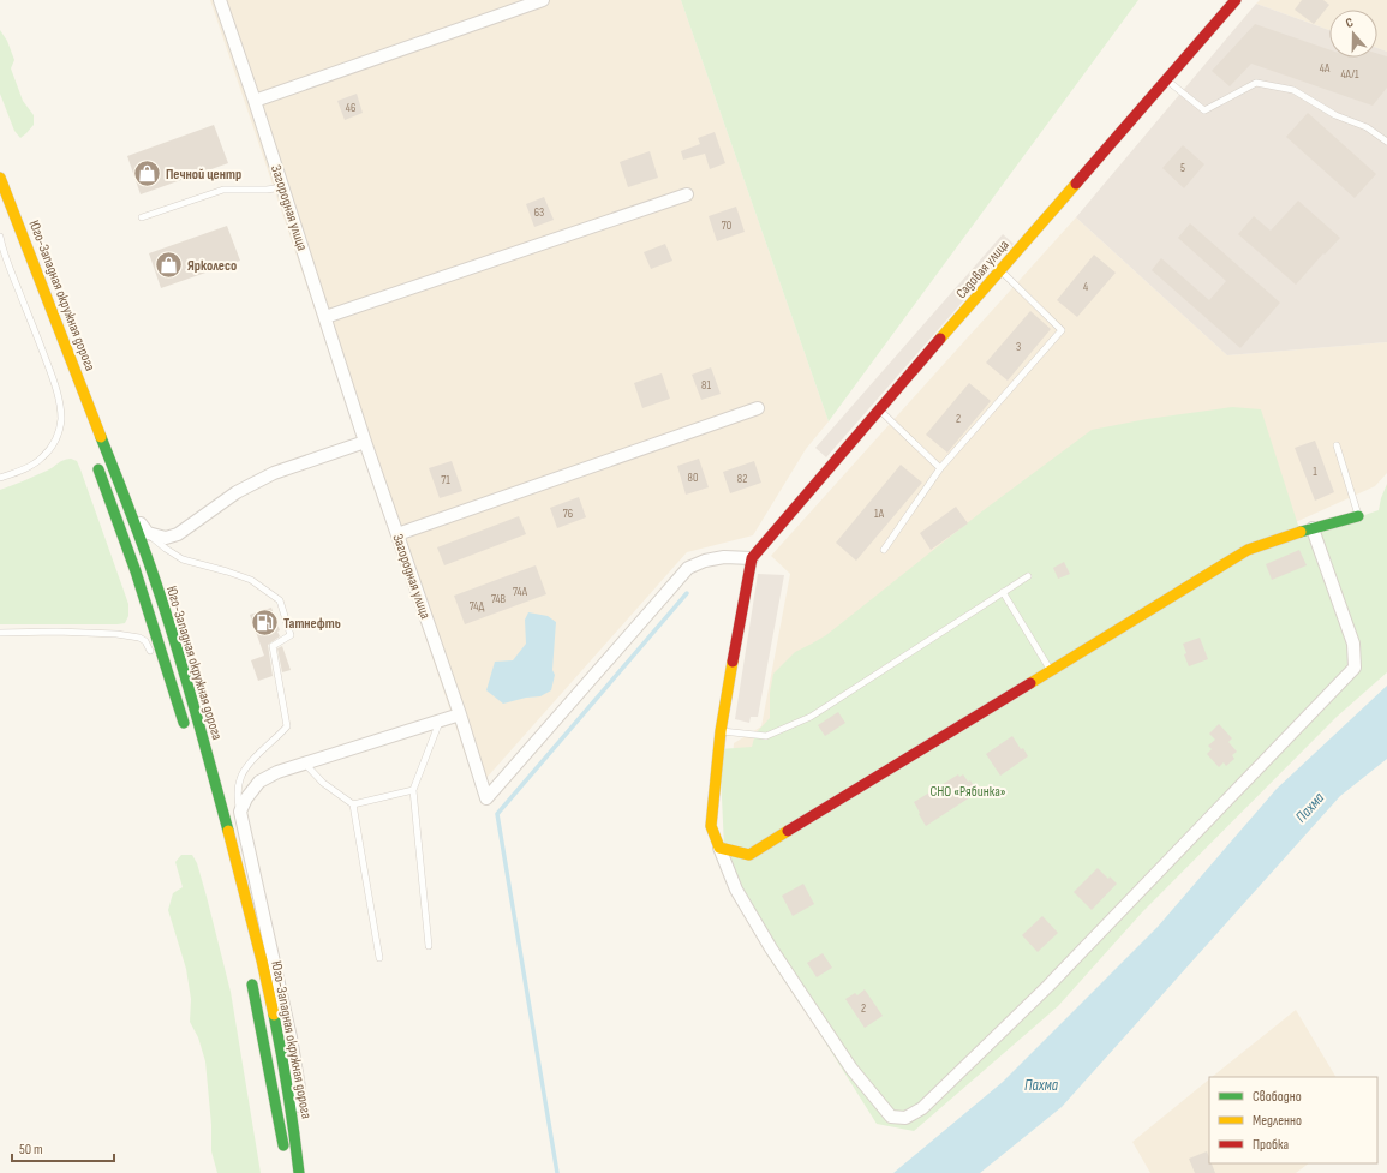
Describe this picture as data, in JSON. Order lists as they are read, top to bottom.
{
  "streets": {
    "main road": ["Садовая улица", "Юго-Западная окружная дорога"],
    "street": ["Загородная улица"]
  },
  "crossings": [
    ["Загородная улица", "Садовая улица"]
  ],
  "water": ["Пахма"],
  "parks": ["СНО «Рябинка»"],
  "places": {
    "shop": ["Печной центр", "Ярколесо"],
    "fuel station": ["Татнефть"]
  },
  "house_numbers": [
    "4А",
    "4А/1",
    "46",
    "5",
    "63",
    "70",
    "4",
    "3",
    "81",
    "2",
    "1",
    "80",
    "82",
    "71",
    "76",
    "1А",
    "74А",
    "74В",
    "74Д",
    "2"
  ],
  "legend": ["Свободно", "Медленно", "Пробка"],
  "scale_bar": "50 m",
  "north": "top"
}
